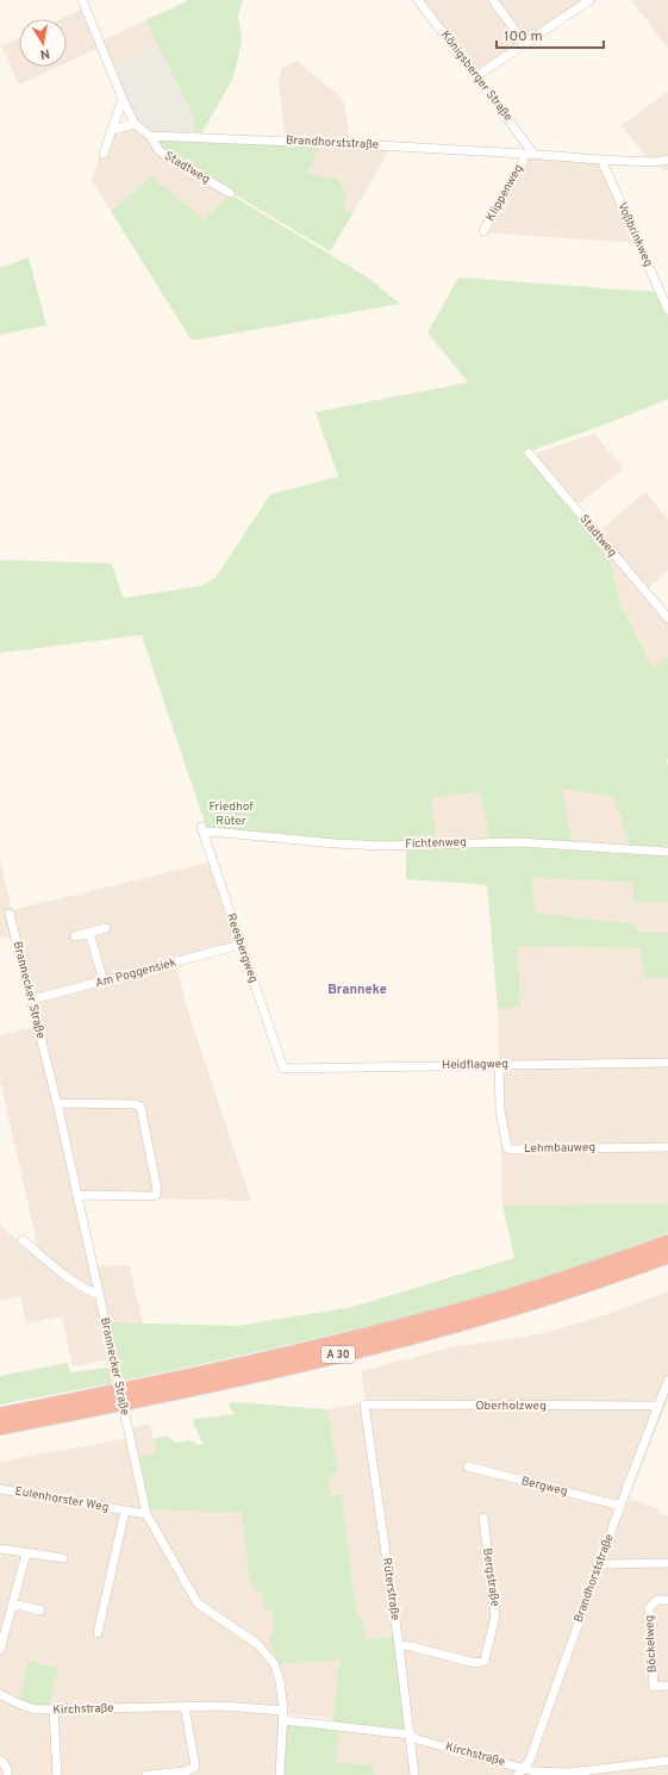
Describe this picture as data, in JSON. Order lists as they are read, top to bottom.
{
  "streets": {
    "highway": ["A 30"],
    "street": [
      "Königsberger Straße",
      "Brandhorststraße",
      "Stadtweg",
      "Klippenweg",
      "Voßbrinkweg",
      "Fichtenweg",
      "Reesbergweg",
      "Am Poggensiek",
      "Brannecker Straße",
      "Heidflagweg",
      "Lehmbauweg",
      "Oberholzweg",
      "Bergweg",
      "Eulenhorster Weg",
      "Bergstraße",
      "Rüterstraße",
      "Böckelweg",
      "Kirchstraße"
    ]
  },
  "crossings": [
    ["Königsberger Straße", "Brandhorststraße"],
    ["Brandhorststraße", "Stadtweg"],
    ["Brandhorststraße", "Klippenweg"],
    ["Brandhorststraße", "Voßbrinkweg"],
    ["Brandhorststraße", "Oberholzweg"],
    ["Brandhorststraße", "Bergweg"],
    ["Brandhorststraße", "Kirchstraße"],
    ["Fichtenweg", "Reesbergweg"],
    ["Reesbergweg", "Am Poggensiek"],
    ["Reesbergweg", "Heidflagweg"],
    ["Am Poggensiek", "Brannecker Straße"],
    ["Brannecker Straße", "Eulenhorster Weg"],
    ["Brannecker Straße", "Kirchstraße"],
    ["Heidflagweg", "Lehmbauweg"],
    ["Oberholzweg", "Rüterstraße"],
    ["Bergstraße", "Rüterstraße"],
    ["Rüterstraße", "Kirchstraße"]
  ],
  "districts": ["Branneke"],
  "parks": ["Friedhof Rüter"],
  "scale_bar": "100 m",
  "north": "bottom"
}
